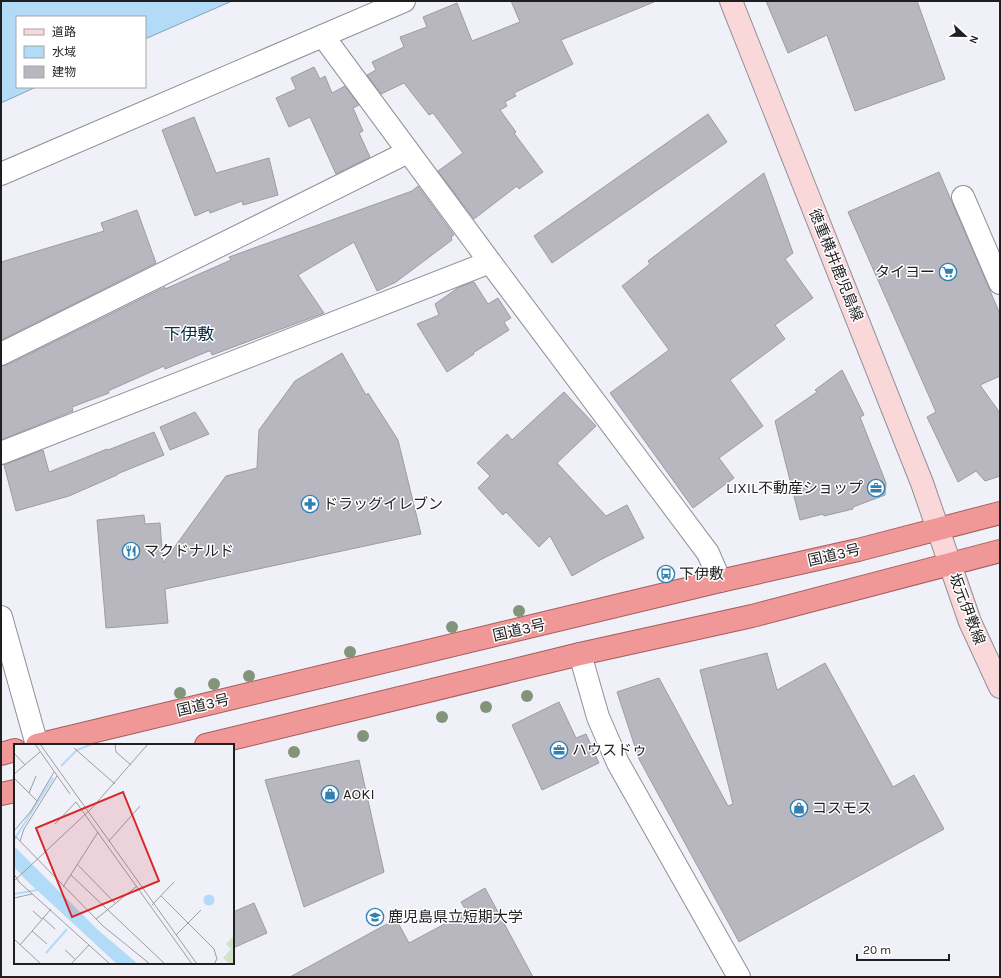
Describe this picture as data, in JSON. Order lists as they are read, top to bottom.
{
  "streets": {
    "highway": ["国道3号"],
    "main road": ["徳重横井鹿児島線", "坂元伊敷線"]
  },
  "crossings": [
    ["徳重横井鹿児島線", "国道3号"],
    ["徳重横井鹿児島線", "坂元伊敷線"],
    ["国道3号", "坂元伊敷線"]
  ],
  "districts": ["下伊敷"],
  "places": {
    "supermarket": ["タイヨー"],
    "office": ["LIXIL不動産ショップ", "ハウスドゥ"],
    "pharmacy": ["ドラッグイレブン"],
    "restaurant": ["マクドナルド"],
    "bus stop": ["下伊敷"],
    "shop": ["AOKI", "コスモス"],
    "school or university": ["鹿児島県立短期大学"]
  },
  "legend": ["道路", "水域", "建物"],
  "scale_bar": "20 m",
  "north": "right"
}
